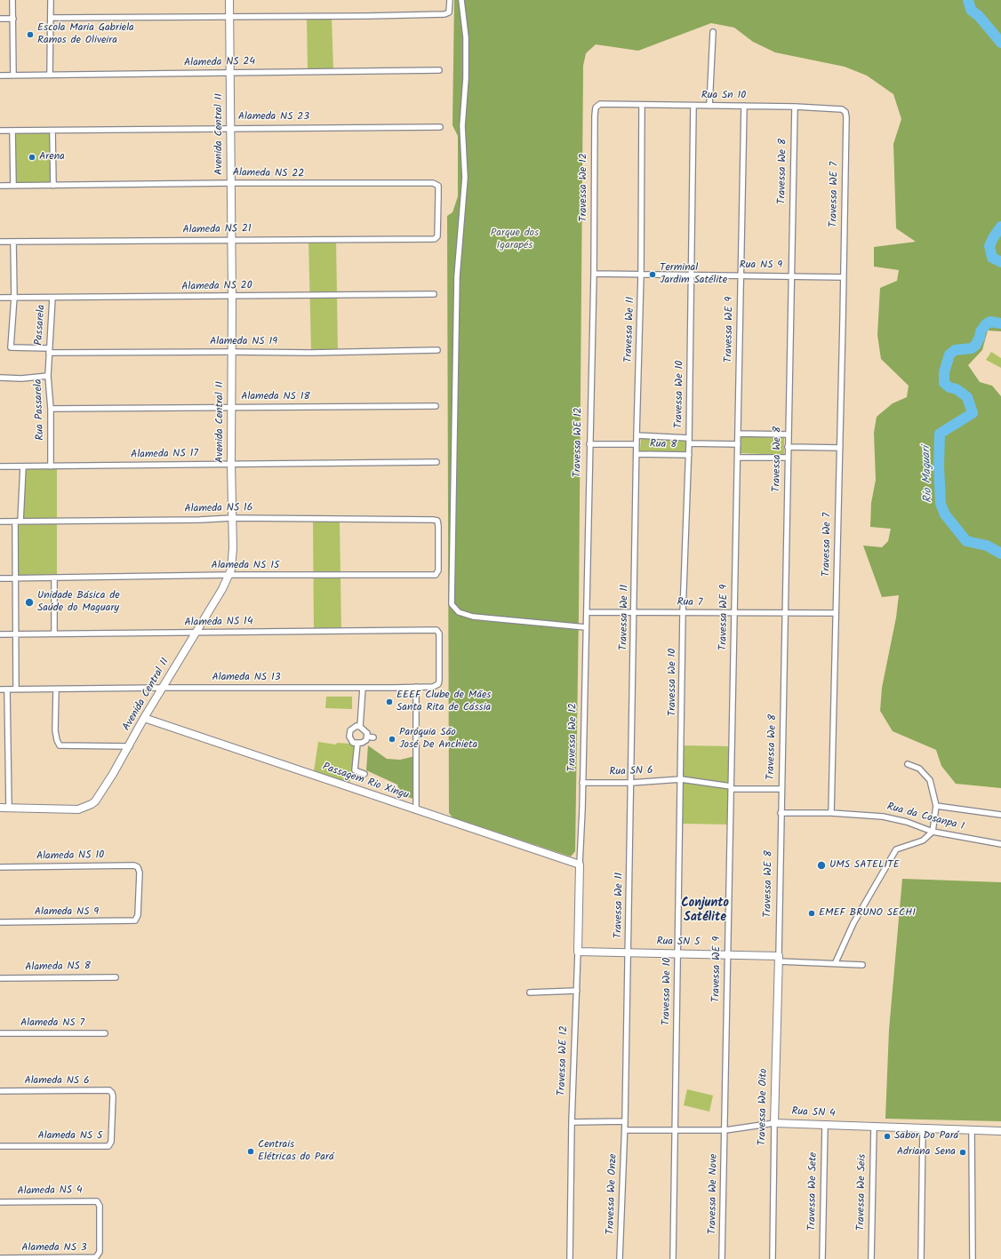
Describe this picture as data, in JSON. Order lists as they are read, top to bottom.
{
  "streets": {
    "main road": [
      "Avenida Central II",
      "Travessa WE 12",
      "Passagem Rio Xingu",
      "Rua SN 5",
      "Travessa We Oito",
      "Rua SN 4"
    ],
    "street": [
      "Alameda NS 24",
      "Rua Sn 10",
      "Alameda NS 23",
      "Travessa We 8",
      "Alameda NS 22",
      "Travessa We 12",
      "Travessa WE 7",
      "Alameda NS 21",
      "Rua NS 9",
      "Alameda NS 20",
      "Passarela",
      "Travessa We 11",
      "Travessa WE 9",
      "Alameda NS 19",
      "Travessa We 10",
      "Alameda NS 18",
      "Rua Passarela",
      "Rua 8",
      "Alameda NS 17",
      "Alameda NS 16",
      "Travessa We 7",
      "Alameda NS 15",
      "Rua 7",
      "Alameda NS 14",
      "Alameda NS 13",
      "Rua SN 6",
      "Rua da Cosanpa I",
      "Alameda NS 10",
      "Travessa WE 8",
      "Alameda NS 9",
      "Alameda NS 8",
      "Alameda NS 7",
      "Alameda NS 6",
      "Alameda NS 5",
      "Alameda NS 4",
      "Travessa We Sete",
      "Travessa We Seis",
      "Travessa We Onze",
      "Travessa We Nove",
      "Alameda NS 3"
    ]
  },
  "crossings": [
    ["Alameda NS 24", "Avenida Central II"],
    ["Rua Sn 10", "Travessa We 8"],
    ["Rua Sn 10", "Travessa We 12"],
    ["Rua Sn 10", "Travessa WE 7"],
    ["Rua Sn 10", "Travessa We 11"],
    ["Rua Sn 10", "Travessa WE 9"],
    ["Rua Sn 10", "Travessa We 10"],
    ["Alameda NS 23", "Avenida Central II"],
    ["Avenida Central II", "Alameda NS 22"],
    ["Avenida Central II", "Alameda NS 21"],
    ["Avenida Central II", "Alameda NS 20"],
    ["Avenida Central II", "Alameda NS 19"],
    ["Avenida Central II", "Alameda NS 18"],
    ["Avenida Central II", "Alameda NS 17"],
    ["Avenida Central II", "Alameda NS 16"],
    ["Avenida Central II", "Alameda NS 15"],
    ["Avenida Central II", "Alameda NS 14"],
    ["Avenida Central II", "Alameda NS 13"],
    ["Avenida Central II", "Passagem Rio Xingu"],
    ["Travessa We 8", "Rua NS 9"],
    ["Travessa We 8", "Rua 7"],
    ["Travessa We 8", "Rua da Cosanpa I"],
    ["Travessa We 8", "Travessa WE 8"],
    ["Alameda NS 22", "Alameda NS 21"],
    ["Travessa We 12", "Rua NS 9"],
    ["Travessa We 12", "Travessa WE 12"],
    ["Travessa We 12", "Rua 7"],
    ["Travessa We 12", "Rua SN 6"],
    ["Travessa We 12", "Passagem Rio Xingu"],
    ["Travessa WE 7", "Rua NS 9"],
    ["Travessa WE 7", "Travessa We 7"],
    ["Rua NS 9", "Travessa We 11"],
    ["Rua NS 9", "Travessa WE 9"],
    ["Rua NS 9", "Travessa We 10"],
    ["Rua NS 9", "Travessa WE 12"],
    ["Rua NS 9", "Travessa We 7"],
    ["Alameda NS 20", "Passarela"],
    ["Alameda NS 20", "Alameda NS 19"],
    ["Passarela", "Alameda NS 19"],
    ["Passarela", "Rua Passarela"],
    ["Travessa We 11", "Rua 8"],
    ["Travessa We 11", "Rua 7"],
    ["Travessa We 11", "Rua SN 6"],
    ["Travessa We 11", "Rua SN 5"],
    ["Travessa We 11", "Rua SN 4"],
    ["Travessa We 11", "Travessa We Onze"],
    ["Travessa WE 9", "Rua 8"],
    ["Travessa WE 9", "Rua 7"],
    ["Travessa WE 9", "Rua SN 6"],
    ["Travessa WE 9", "Rua SN 5"],
    ["Travessa WE 9", "Rua SN 4"],
    ["Travessa WE 9", "Travessa We Nove"],
    ["Alameda NS 19", "Rua Passarela"],
    ["Travessa We 10", "Rua 8"],
    ["Travessa We 10", "Rua 7"],
    ["Travessa We 10", "Rua SN 6"],
    ["Travessa We 10", "Rua SN 5"],
    ["Travessa We 10", "Rua SN 4"],
    ["Alameda NS 18", "Rua Passarela"],
    ["Rua Passarela", "Alameda NS 17"],
    ["Travessa WE 12", "Rua 8"],
    ["Travessa WE 12", "Rua 7"],
    ["Travessa WE 12", "Passagem Rio Xingu"],
    ["Travessa WE 12", "Rua SN 5"],
    ["Alameda NS 16", "Alameda NS 15"],
    ["Travessa We 7", "Rua 7"],
    ["Travessa We 7", "Rua da Cosanpa I"],
    ["Alameda NS 14", "Alameda NS 13"],
    ["Rua da Cosanpa I", "Travessa WE 8"],
    ["Alameda NS 10", "Alameda NS 9"],
    ["Travessa WE 8", "Rua SN 5"],
    ["Travessa WE 8", "Travessa We Oito"],
    ["Rua SN 5", "Travessa We Oito"],
    ["Alameda NS 6", "Alameda NS 5"],
    ["Travessa We Oito", "Rua SN 4"],
    ["Rua SN 4", "Travessa We Sete"],
    ["Rua SN 4", "Travessa We Seis"],
    ["Rua SN 4", "Travessa We Onze"],
    ["Rua SN 4", "Travessa We Nove"],
    ["Alameda NS 4", "Alameda NS 3"]
  ],
  "districts": ["Conjunto Satélite"],
  "water": ["Rio Maguari"],
  "parks": ["Parque dos Igarapés"],
  "places": [
    "Escola Maria Gabriela Ramos de Oliveira",
    "Arena",
    "Terminal Jardim Satélite",
    "Unidade Básica de Saúde do Maguary",
    "EEEF Clube de Mães Santa Rita de Cássia",
    "Paróquia São José De Anchieta",
    "UMS SATELITE",
    "EMEF BRUNO SECHI",
    "Sabor Do Pará",
    "Centrais Elétricas do Pará",
    "Adriana Sena"
  ]
}
